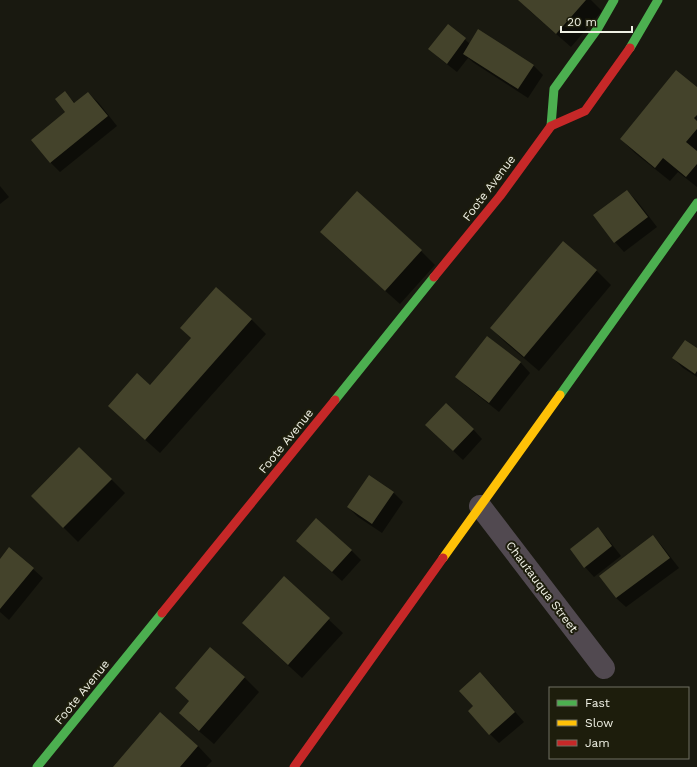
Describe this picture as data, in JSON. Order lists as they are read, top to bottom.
{
  "streets": {
    "main road": ["Foote Avenue"],
    "street": ["Chautauqua Street"]
  },
  "legend": ["Fast", "Slow", "Jam"],
  "scale_bar": "20 m"
}
